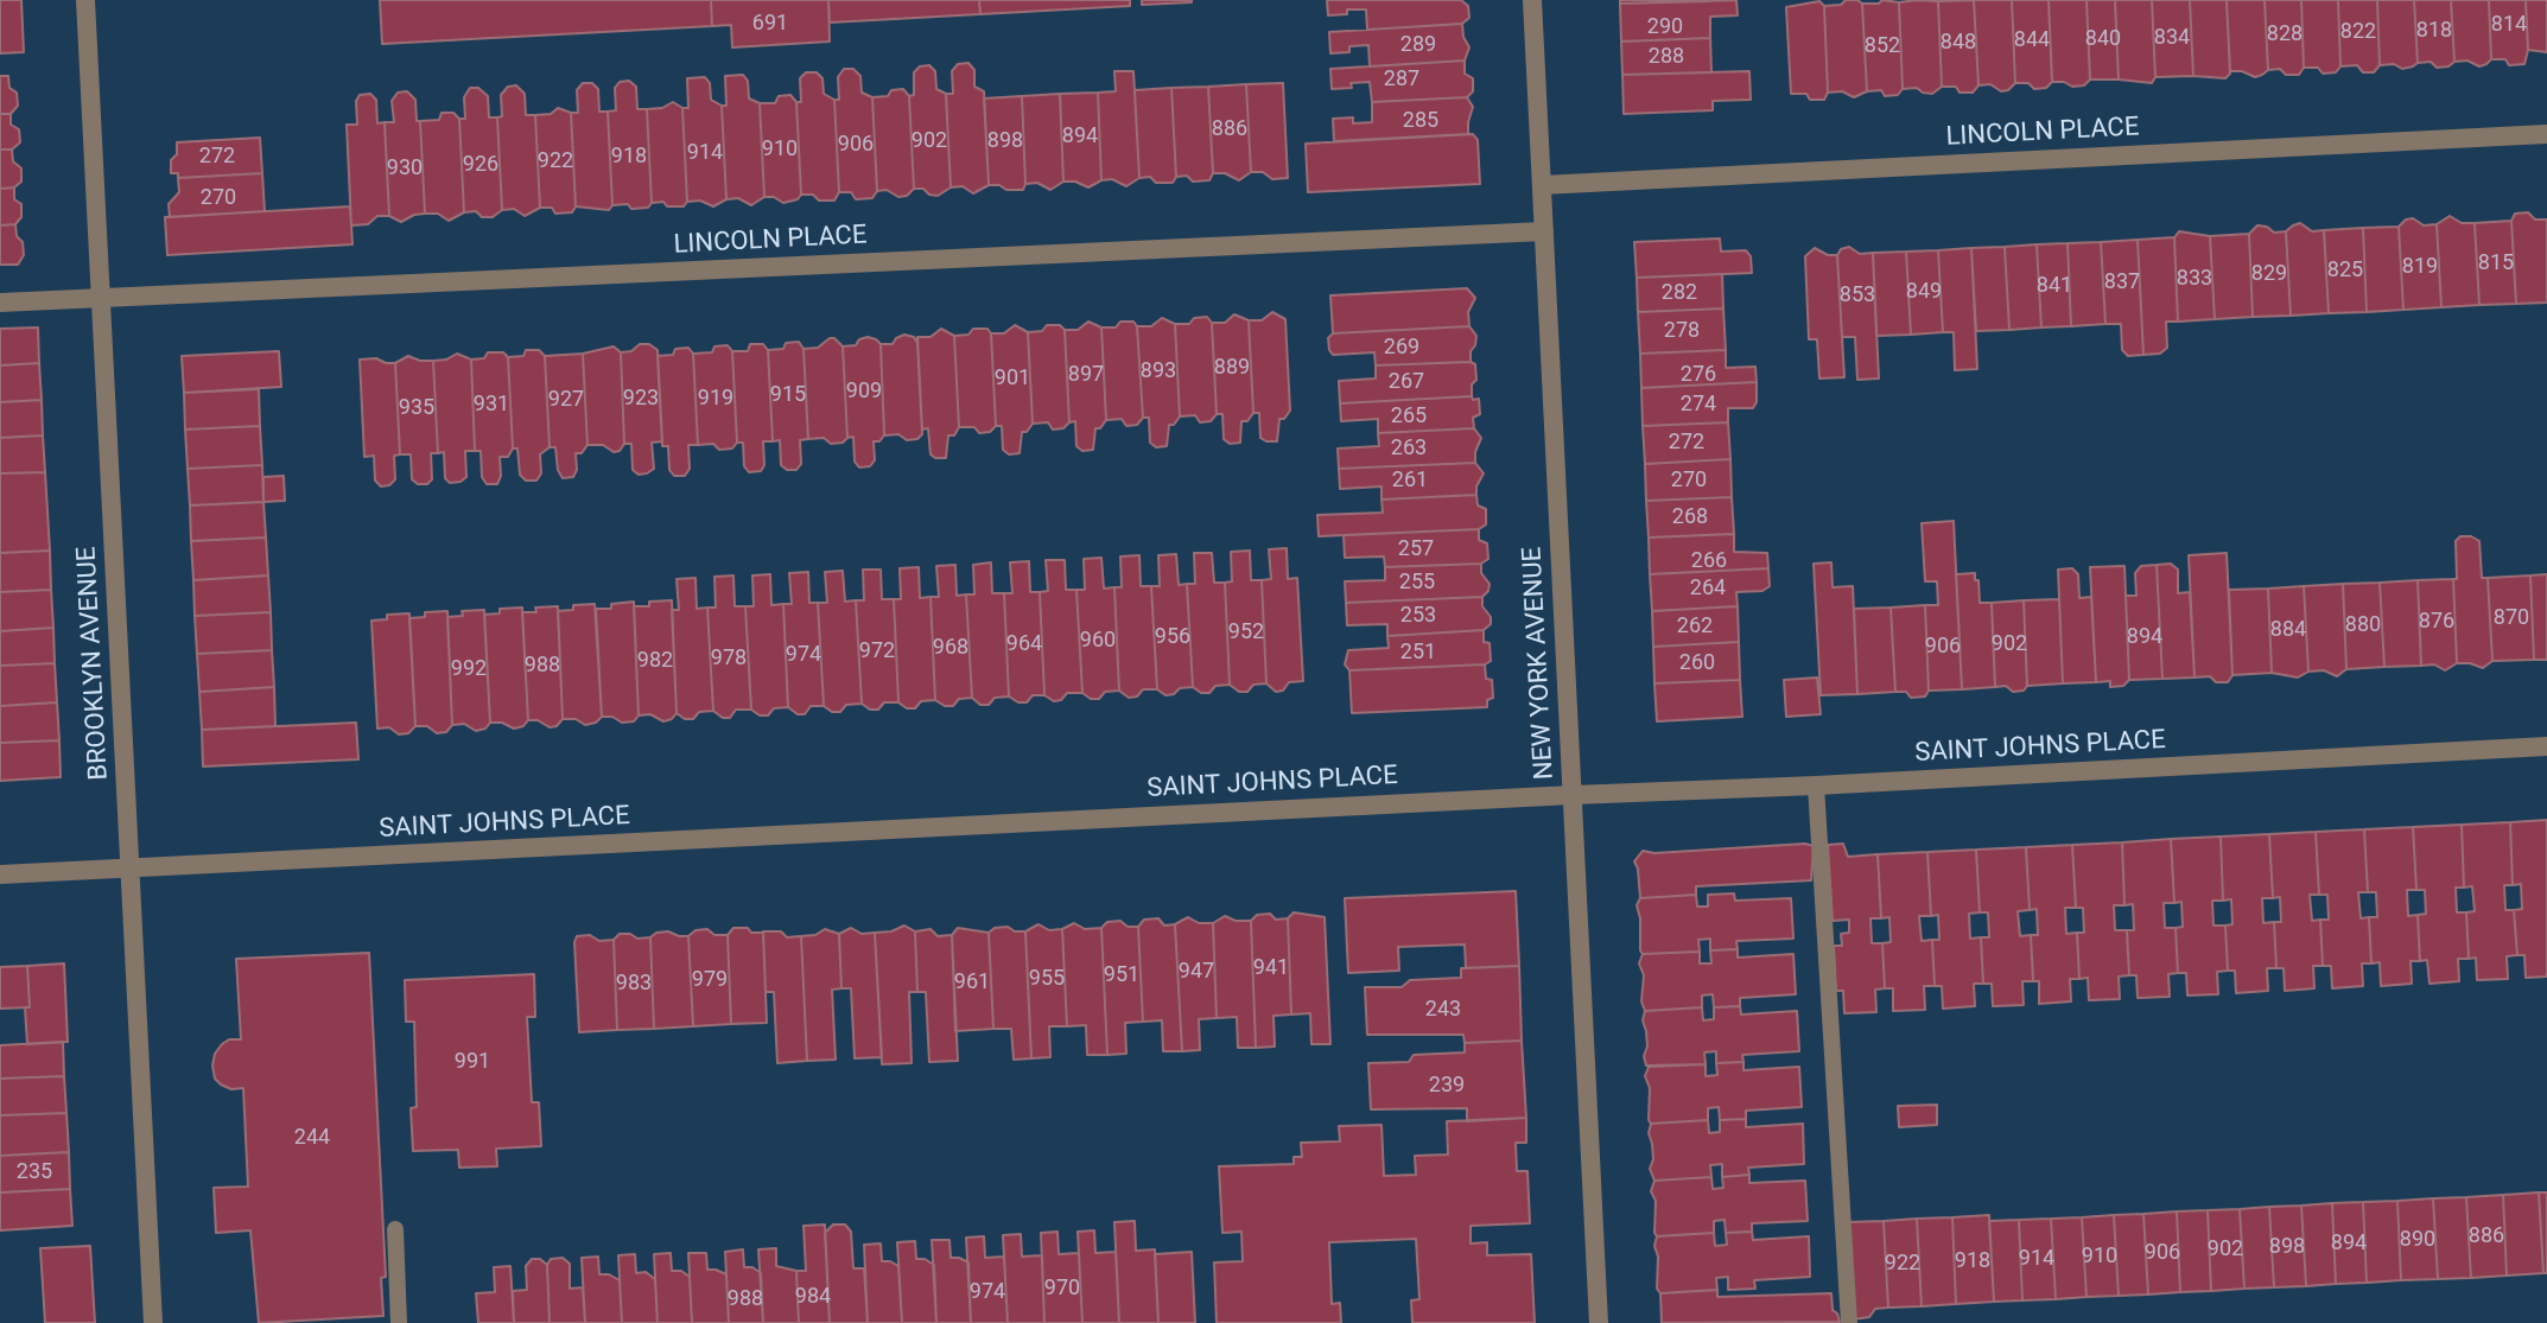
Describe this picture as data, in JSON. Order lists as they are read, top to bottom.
{
  "streets": {
    "street": [
      "LINCOLN PLACE",
      "BROOKLYN AVENUE",
      "NEW YORK AVENUE",
      "SAINT JOHNS PLACE"
    ]
  },
  "crossings": [
    ["LINCOLN PLACE", "BROOKLYN AVENUE"],
    ["LINCOLN PLACE", "NEW YORK AVENUE"],
    ["BROOKLYN AVENUE", "SAINT JOHNS PLACE"],
    ["NEW YORK AVENUE", "SAINT JOHNS PLACE"]
  ],
  "house_numbers": [
    "691",
    "814",
    "290",
    "818",
    "822",
    "828",
    "834",
    "840",
    "844",
    "848",
    "289",
    "852",
    "288",
    "287",
    "285",
    "886",
    "894",
    "902",
    "898",
    "906",
    "910",
    "914",
    "272",
    "918",
    "922",
    "926",
    "930",
    "270",
    "815",
    "819",
    "825",
    "829",
    "833",
    "837",
    "841",
    "849",
    "282",
    "853",
    "278",
    "269",
    "889",
    "893",
    "897",
    "276",
    "901",
    "267",
    "909",
    "915",
    "923",
    "919",
    "927",
    "931",
    "274",
    "935",
    "265",
    "272",
    "263",
    "261",
    "270",
    "268",
    "257",
    "266",
    "255",
    "264",
    "253",
    "870",
    "876",
    "880",
    "262",
    "884",
    "952",
    "956",
    "894",
    "960",
    "964",
    "902",
    "906",
    "968",
    "972",
    "251",
    "974",
    "978",
    "982",
    "260",
    "988",
    "992",
    "941",
    "947",
    "951",
    "955",
    "979",
    "961",
    "983",
    "243",
    "991",
    "239",
    "244",
    "235",
    "886",
    "890",
    "894",
    "898",
    "902",
    "906",
    "910",
    "914",
    "918",
    "922",
    "970",
    "974",
    "984",
    "988"
  ]
}
